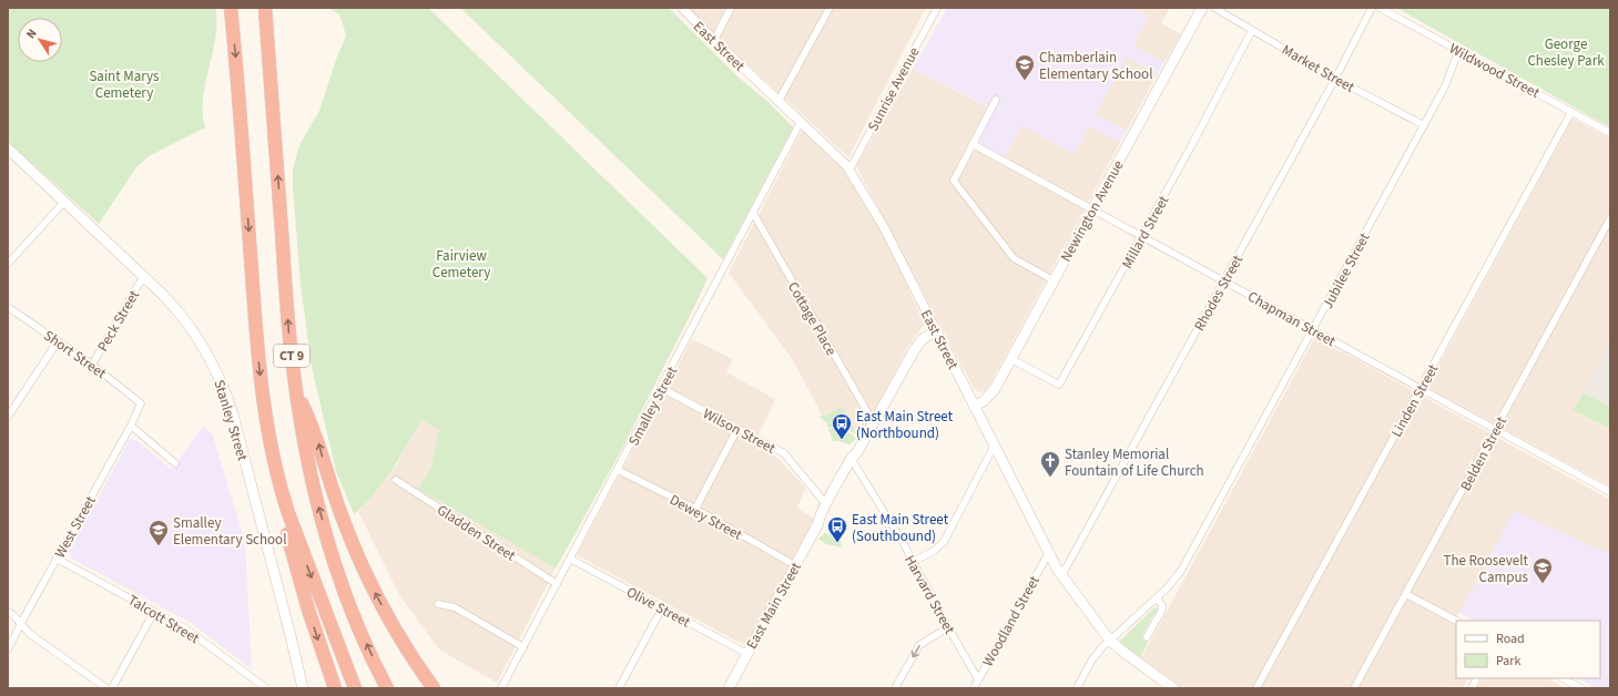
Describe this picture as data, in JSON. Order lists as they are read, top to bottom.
{
  "streets": {
    "highway": ["CT 9"],
    "main road": [
      "East Street",
      "Newington Avenue",
      "Stanley Street",
      "East Main Street"
    ],
    "street": [
      "Market Street",
      "Wildwood Street",
      "Sunrise Avenue",
      "Millard Street",
      "Jubilee Street",
      "Rhodes Street",
      "Cottage Place",
      "Chapman Street",
      "Peck Street",
      "Short Street",
      "Linden Street",
      "Smalley Street",
      "Wilson Street",
      "Belden Street",
      "Dewey Street",
      "West Street",
      "Gladden Street",
      "Harvard Street",
      "Olive Street",
      "Talcott Street",
      "Woodland Street"
    ]
  },
  "crossings": [
    ["East Street", "Sunrise Avenue"],
    ["East Street", "Newington Avenue"],
    ["East Street", "Jubilee Street"],
    ["East Street", "Rhodes Street"],
    ["East Street", "Smalley Street"],
    ["East Street", "East Main Street"],
    ["East Street", "Woodland Street"],
    ["Market Street", "Millard Street"],
    ["Market Street", "Jubilee Street"],
    ["Market Street", "Rhodes Street"],
    ["Wildwood Street", "Jubilee Street"],
    ["Wildwood Street", "Linden Street"],
    ["Newington Avenue", "Millard Street"],
    ["Newington Avenue", "Chapman Street"],
    ["Millard Street", "Chapman Street"],
    ["Jubilee Street", "Chapman Street"],
    ["Rhodes Street", "Chapman Street"],
    ["Cottage Place", "Smalley Street"],
    ["Cottage Place", "East Main Street"],
    ["Chapman Street", "Linden Street"],
    ["Chapman Street", "Belden Street"],
    ["Peck Street", "Short Street"],
    ["Peck Street", "Stanley Street"],
    ["Short Street", "West Street"],
    ["Smalley Street", "Wilson Street"],
    ["Smalley Street", "Dewey Street"],
    ["Smalley Street", "Gladden Street"],
    ["Smalley Street", "Olive Street"],
    ["Wilson Street", "East Main Street"],
    ["Dewey Street", "East Main Street"],
    ["West Street", "Talcott Street"],
    ["Harvard Street", "East Main Street"],
    ["Harvard Street", "Woodland Street"],
    ["East Main Street", "Olive Street"]
  ],
  "parks": ["George Chesley Park", "Saint Marys Cemetery", "Fairview Cemetery"],
  "places": {
    "school or university": ["Chamberlain Elementary School", "Smalley Elementary School", "The Roosevelt Campus"],
    "bus stop": ["East Main Street (Northbound)", "East Main Street (Southbound)"],
    "church": ["Stanley Memorial Fountain of Life Church"]
  },
  "legend": ["Road", "Park"],
  "north": "top left"
}
